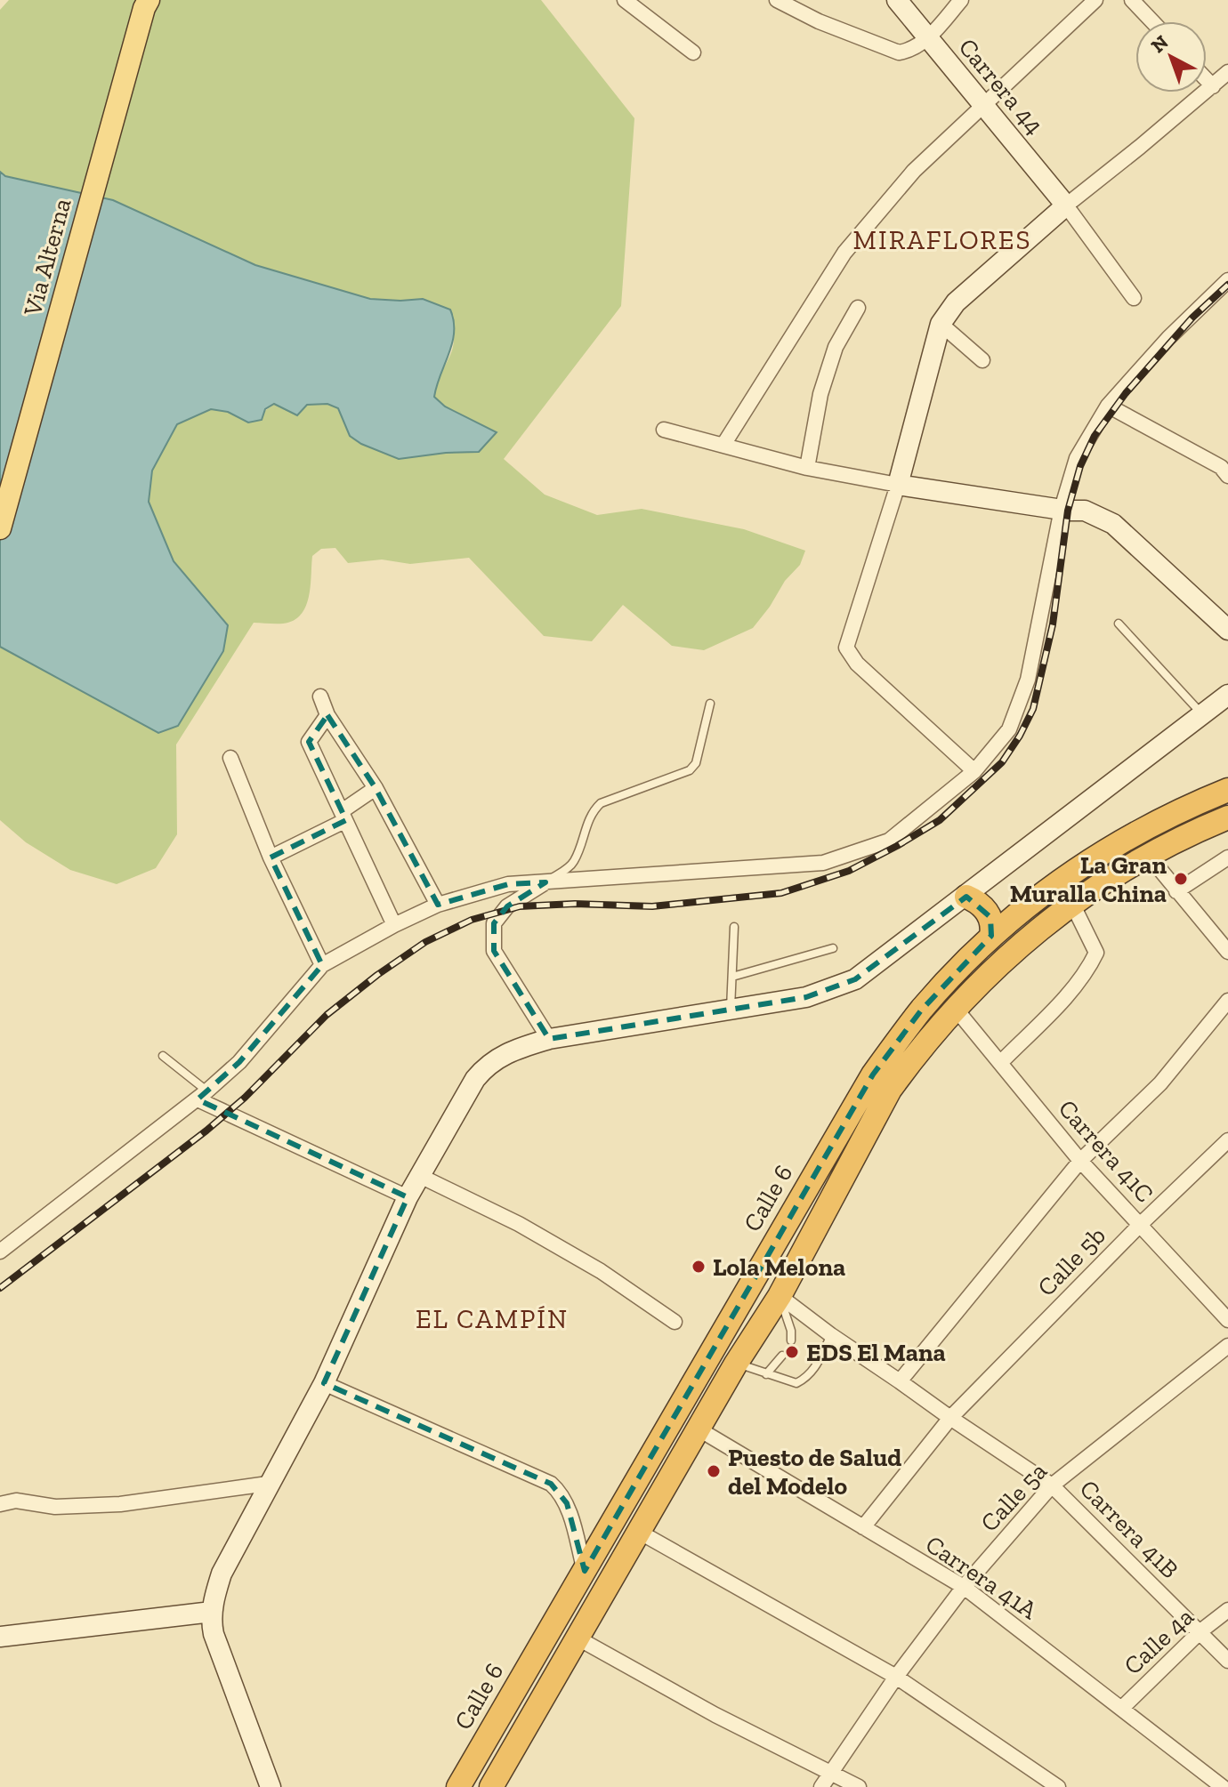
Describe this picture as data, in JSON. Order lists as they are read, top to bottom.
{
  "streets": {
    "highway": ["Calle 6"],
    "main road": ["Carrera 44", "Via Alterna"],
    "street": [
      "Carrera 41C",
      "Calle 5b",
      "Calle 5a",
      "Carrera 41B",
      "Carrera 41A",
      "Calle 4a"
    ]
  },
  "crossings": [
    ["Carrera 41C", "Calle 5b"],
    ["Calle 5b", "Carrera 41B"],
    ["Calle 5b", "Carrera 41A"],
    ["Calle 5a", "Carrera 41B"],
    ["Calle 5a", "Carrera 41A"],
    ["Carrera 41B", "Calle 4a"],
    ["Carrera 41A", "Calle 4a"]
  ],
  "districts": ["MIRAFLORES", "EL CAMPÍN"],
  "places": [
    "La Gran Muralla China",
    "Lola Melona",
    "EDS El Mana",
    "Puesto de Salud del Modelo"
  ],
  "north": "top left"
}
